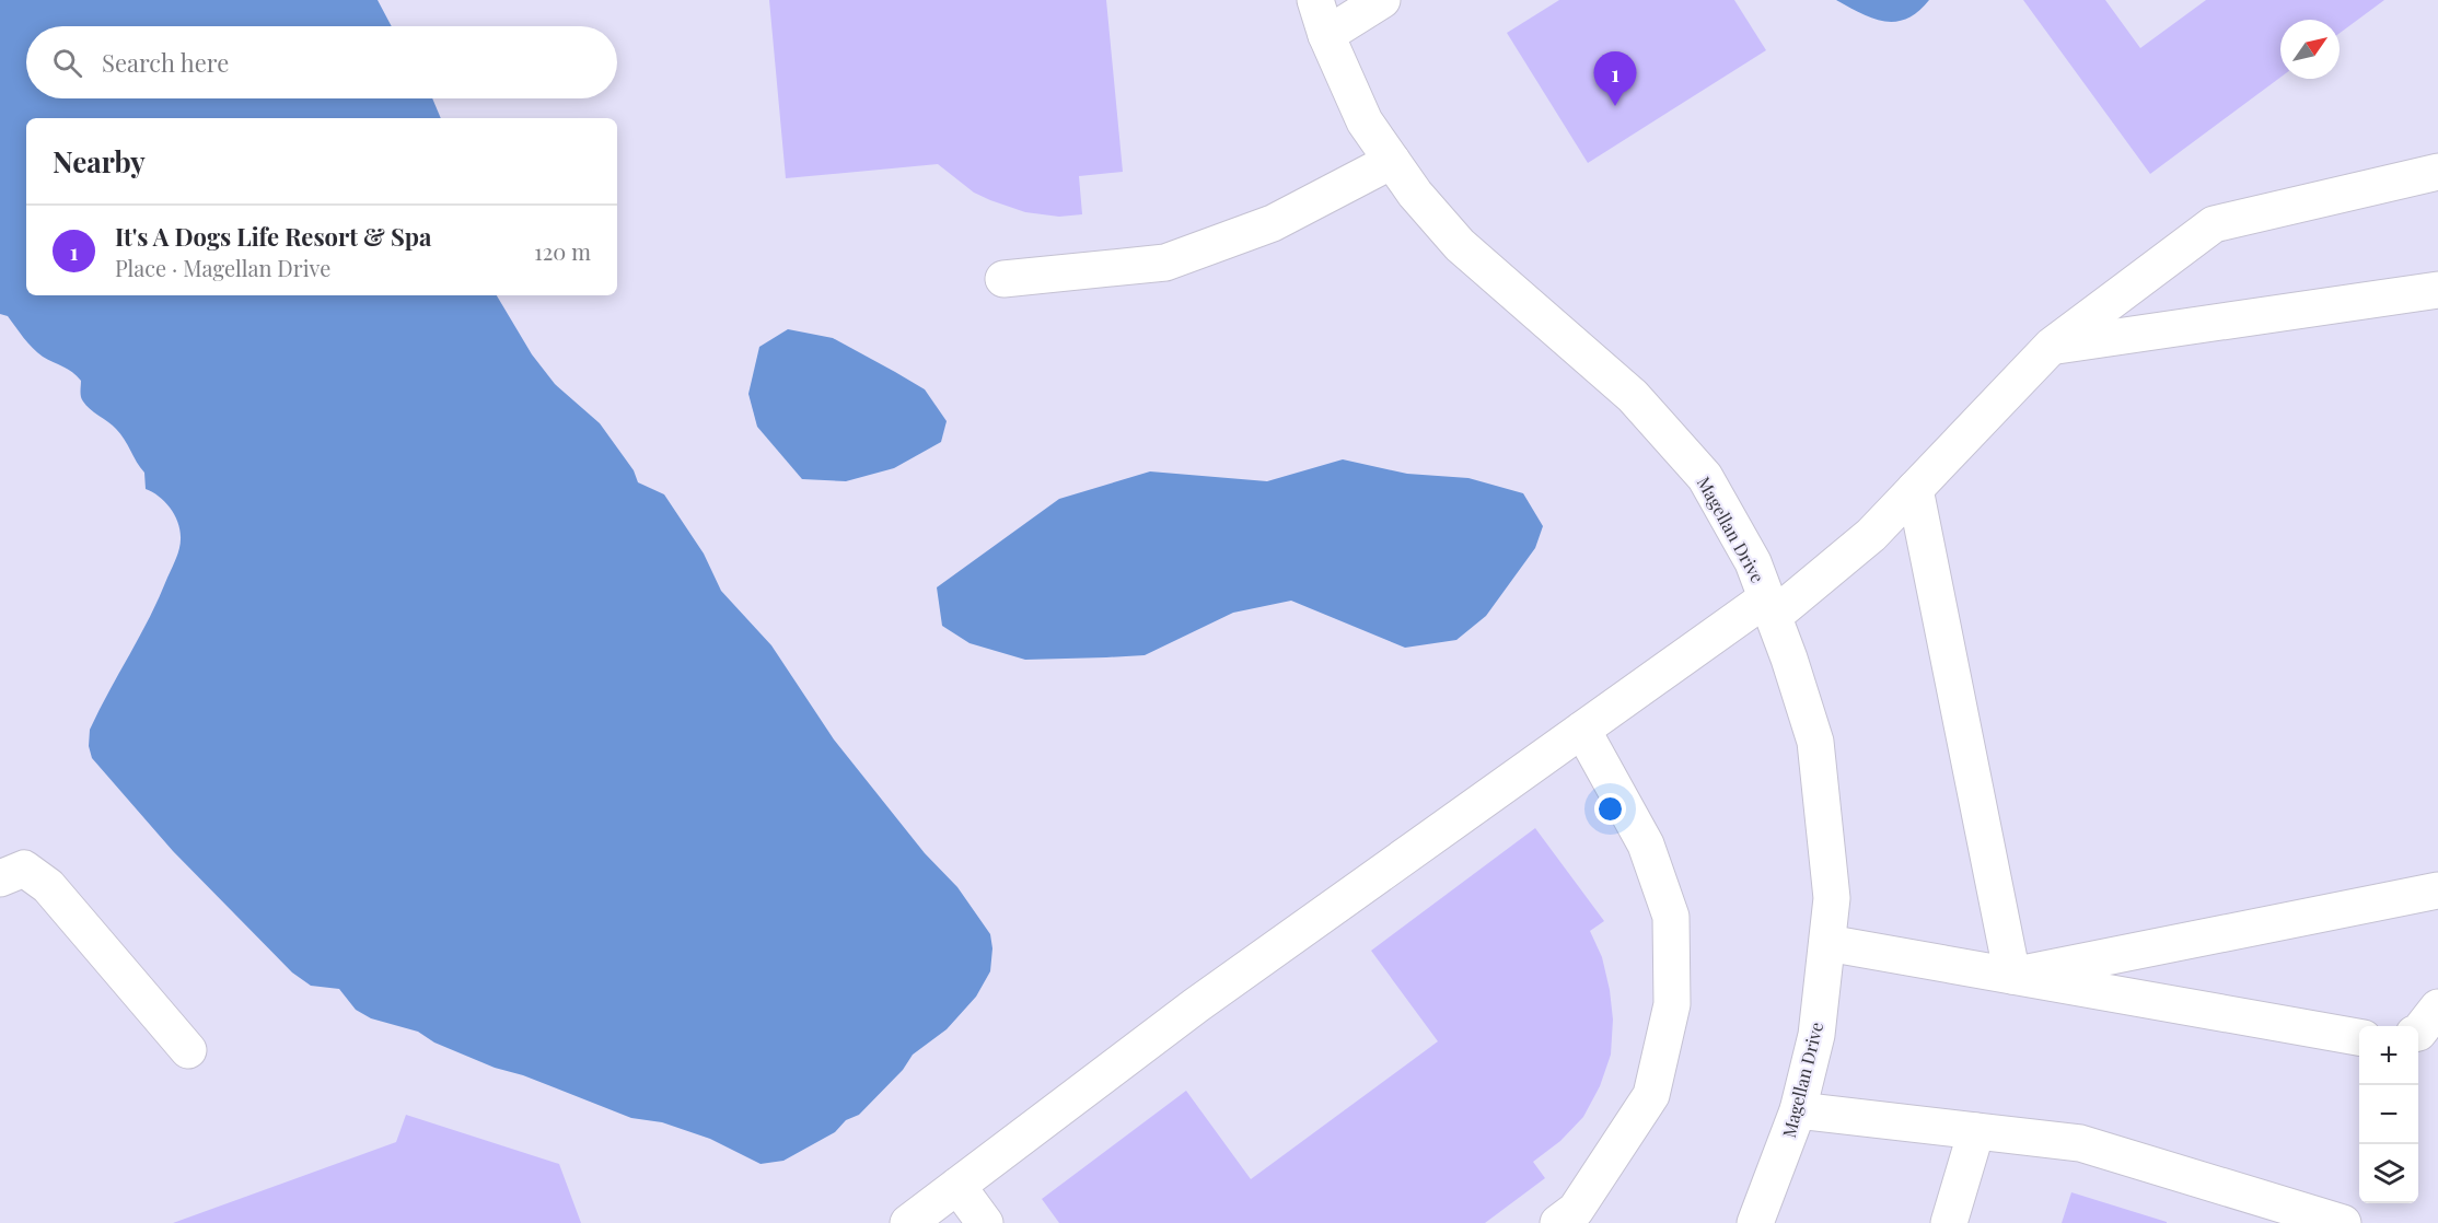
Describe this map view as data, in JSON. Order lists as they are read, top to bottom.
{
  "streets": {
    "street": ["Magellan Drive"]
  },
  "north": "top right",
  "page": {
    "search": "Search here",
    "pins": "1",
    "heading": "Nearby",
    "list": [
      {
        "mark": "1",
        "name": "It's A Dogs Life Resort & Spa",
        "note": "Place · Magellan Drive",
        "value": "120 m"
      }
    ],
    "map_buttons": ["+", "−"]
  }
}
